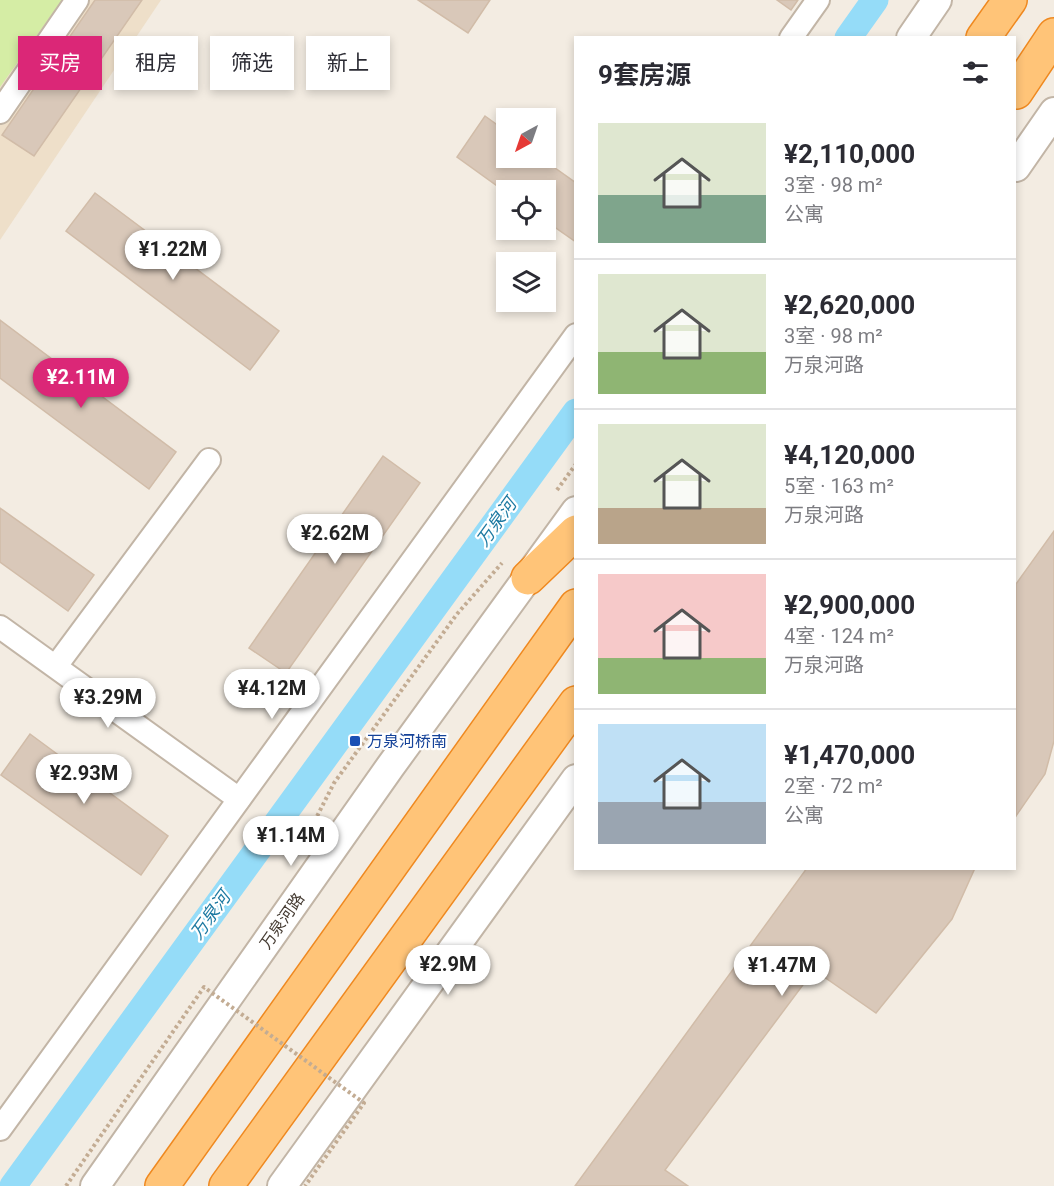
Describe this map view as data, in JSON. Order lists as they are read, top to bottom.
{
  "streets": {
    "street": ["万泉河路"]
  },
  "water": ["万泉河"],
  "places": {
    "transit": ["万泉河桥南"]
  },
  "north": "bottom left",
  "page": {
    "chip": [
      "买房",
      "租房",
      "筛选",
      "新上"
    ],
    "heading": "9套房源",
    "list": [
      {
        "name": "¥2,110,000",
        "note": "3室 · 98 m² · 公寓"
      },
      {
        "name": "¥2,620,000",
        "note": "3室 · 98 m² · 万泉河路"
      },
      {
        "name": "¥4,120,000",
        "note": "5室 · 163 m² · 万泉河路"
      },
      {
        "name": "¥2,900,000",
        "note": "4室 · 124 m² · 万泉河路"
      },
      {
        "name": "¥1,470,000",
        "note": "2室 · 72 m² · 公寓"
      }
    ],
    "price": [
      "¥1.22M",
      "¥2.11M",
      "¥2.62M",
      "¥4.12M",
      "¥3.29M",
      "¥2.93M",
      "¥1.14M",
      "¥2.9M",
      "¥1.47M"
    ]
  }
}
